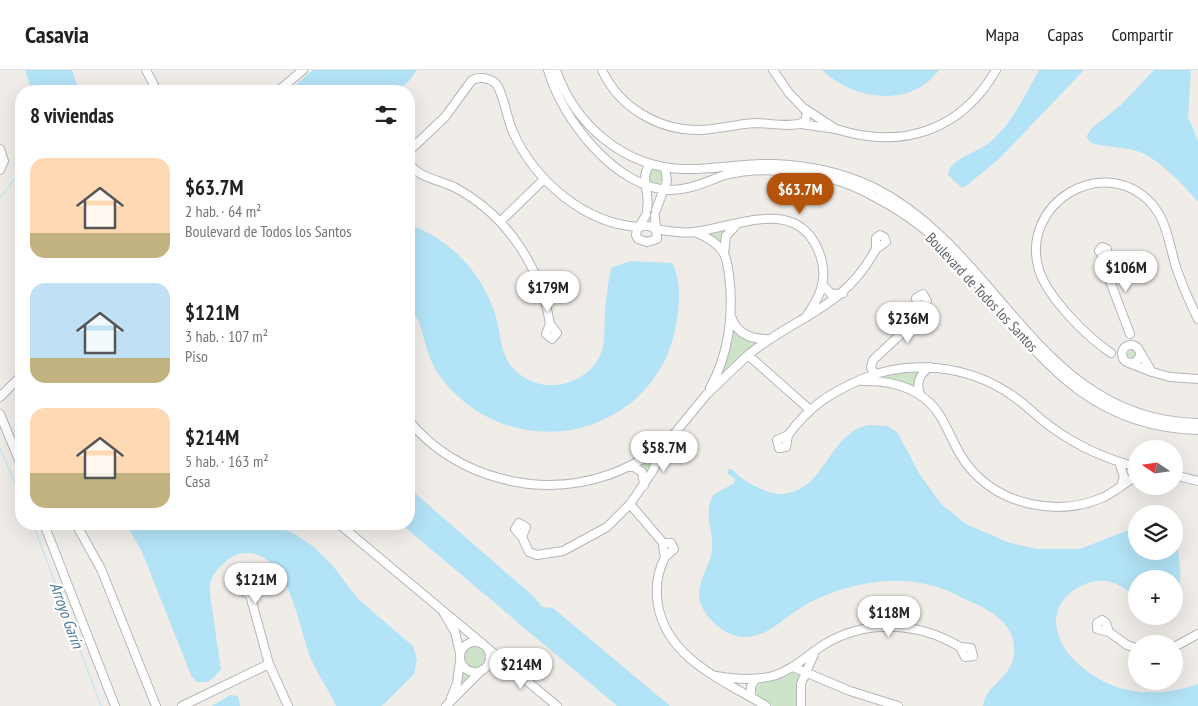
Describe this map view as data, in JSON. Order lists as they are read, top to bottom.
{
  "streets": {
    "street": ["Boulevard de Todos los Santos"]
  },
  "water": ["Arroyo Garín"],
  "north": "left",
  "page": {
    "header": "Casavia",
    "nav": ["Mapa", "Capas", "Compartir"],
    "heading": "8 viviendas",
    "list": [
      {
        "name": "$63.7M",
        "note": "2 hab. · 64 m² · Boulevard de Todos los Santos"
      },
      {
        "name": "$121M",
        "note": "3 hab. · 107 m² · Piso"
      },
      {
        "name": "$214M",
        "note": "5 hab. · 163 m² · Casa"
      }
    ],
    "price": [
      "$63.7M",
      "$106M",
      "$179M",
      "$236M",
      "$58.7M",
      "$121M",
      "$118M",
      "$214M"
    ],
    "map_buttons": ["+", "−"]
  }
}
